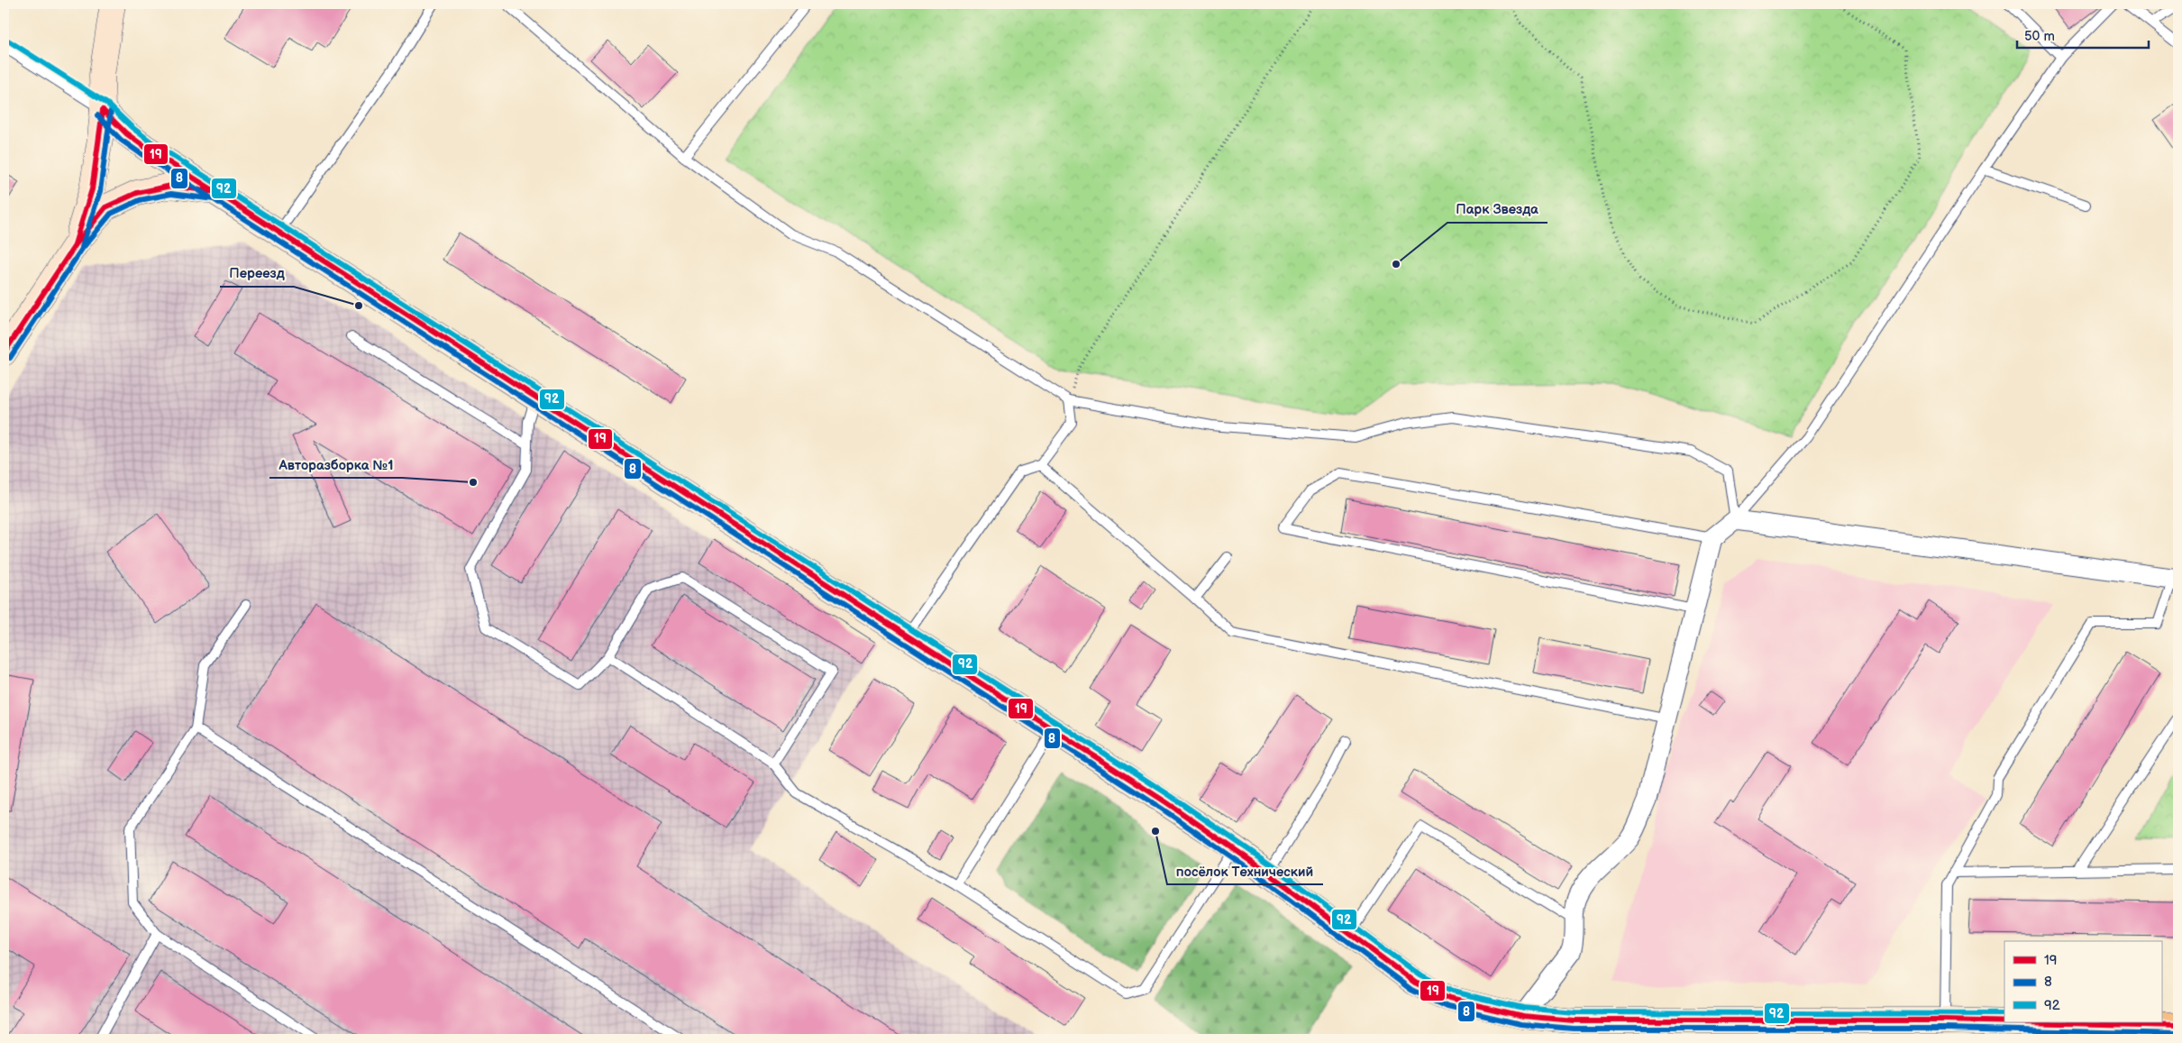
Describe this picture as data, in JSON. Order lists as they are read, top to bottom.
{
  "places": [
    "Парк Звезда",
    "Переезд",
    "Авторазборка №1",
    "посёлок Технический"
  ],
  "lines": ["transit line 92", "transit line 19", "transit line 8"],
  "legend": ["19", "8", "92"],
  "scale_bar": "50 m"
}
